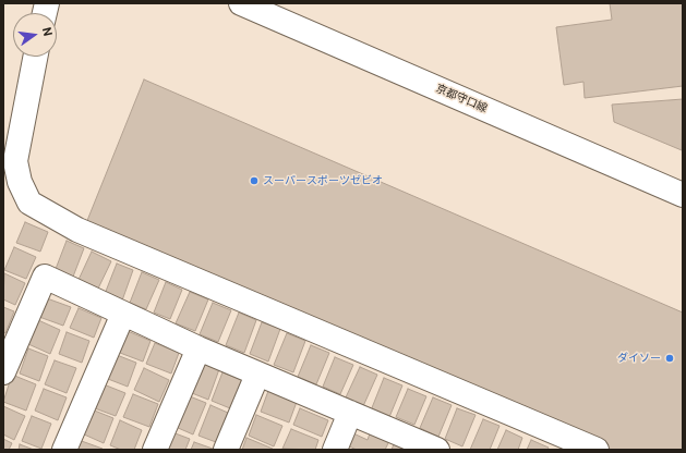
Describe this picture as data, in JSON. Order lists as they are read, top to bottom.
{
  "streets": {
    "street": ["京都守口線"]
  },
  "places": ["スーパースポーツゼビオ", "ダイソー"],
  "north": "right"
}
